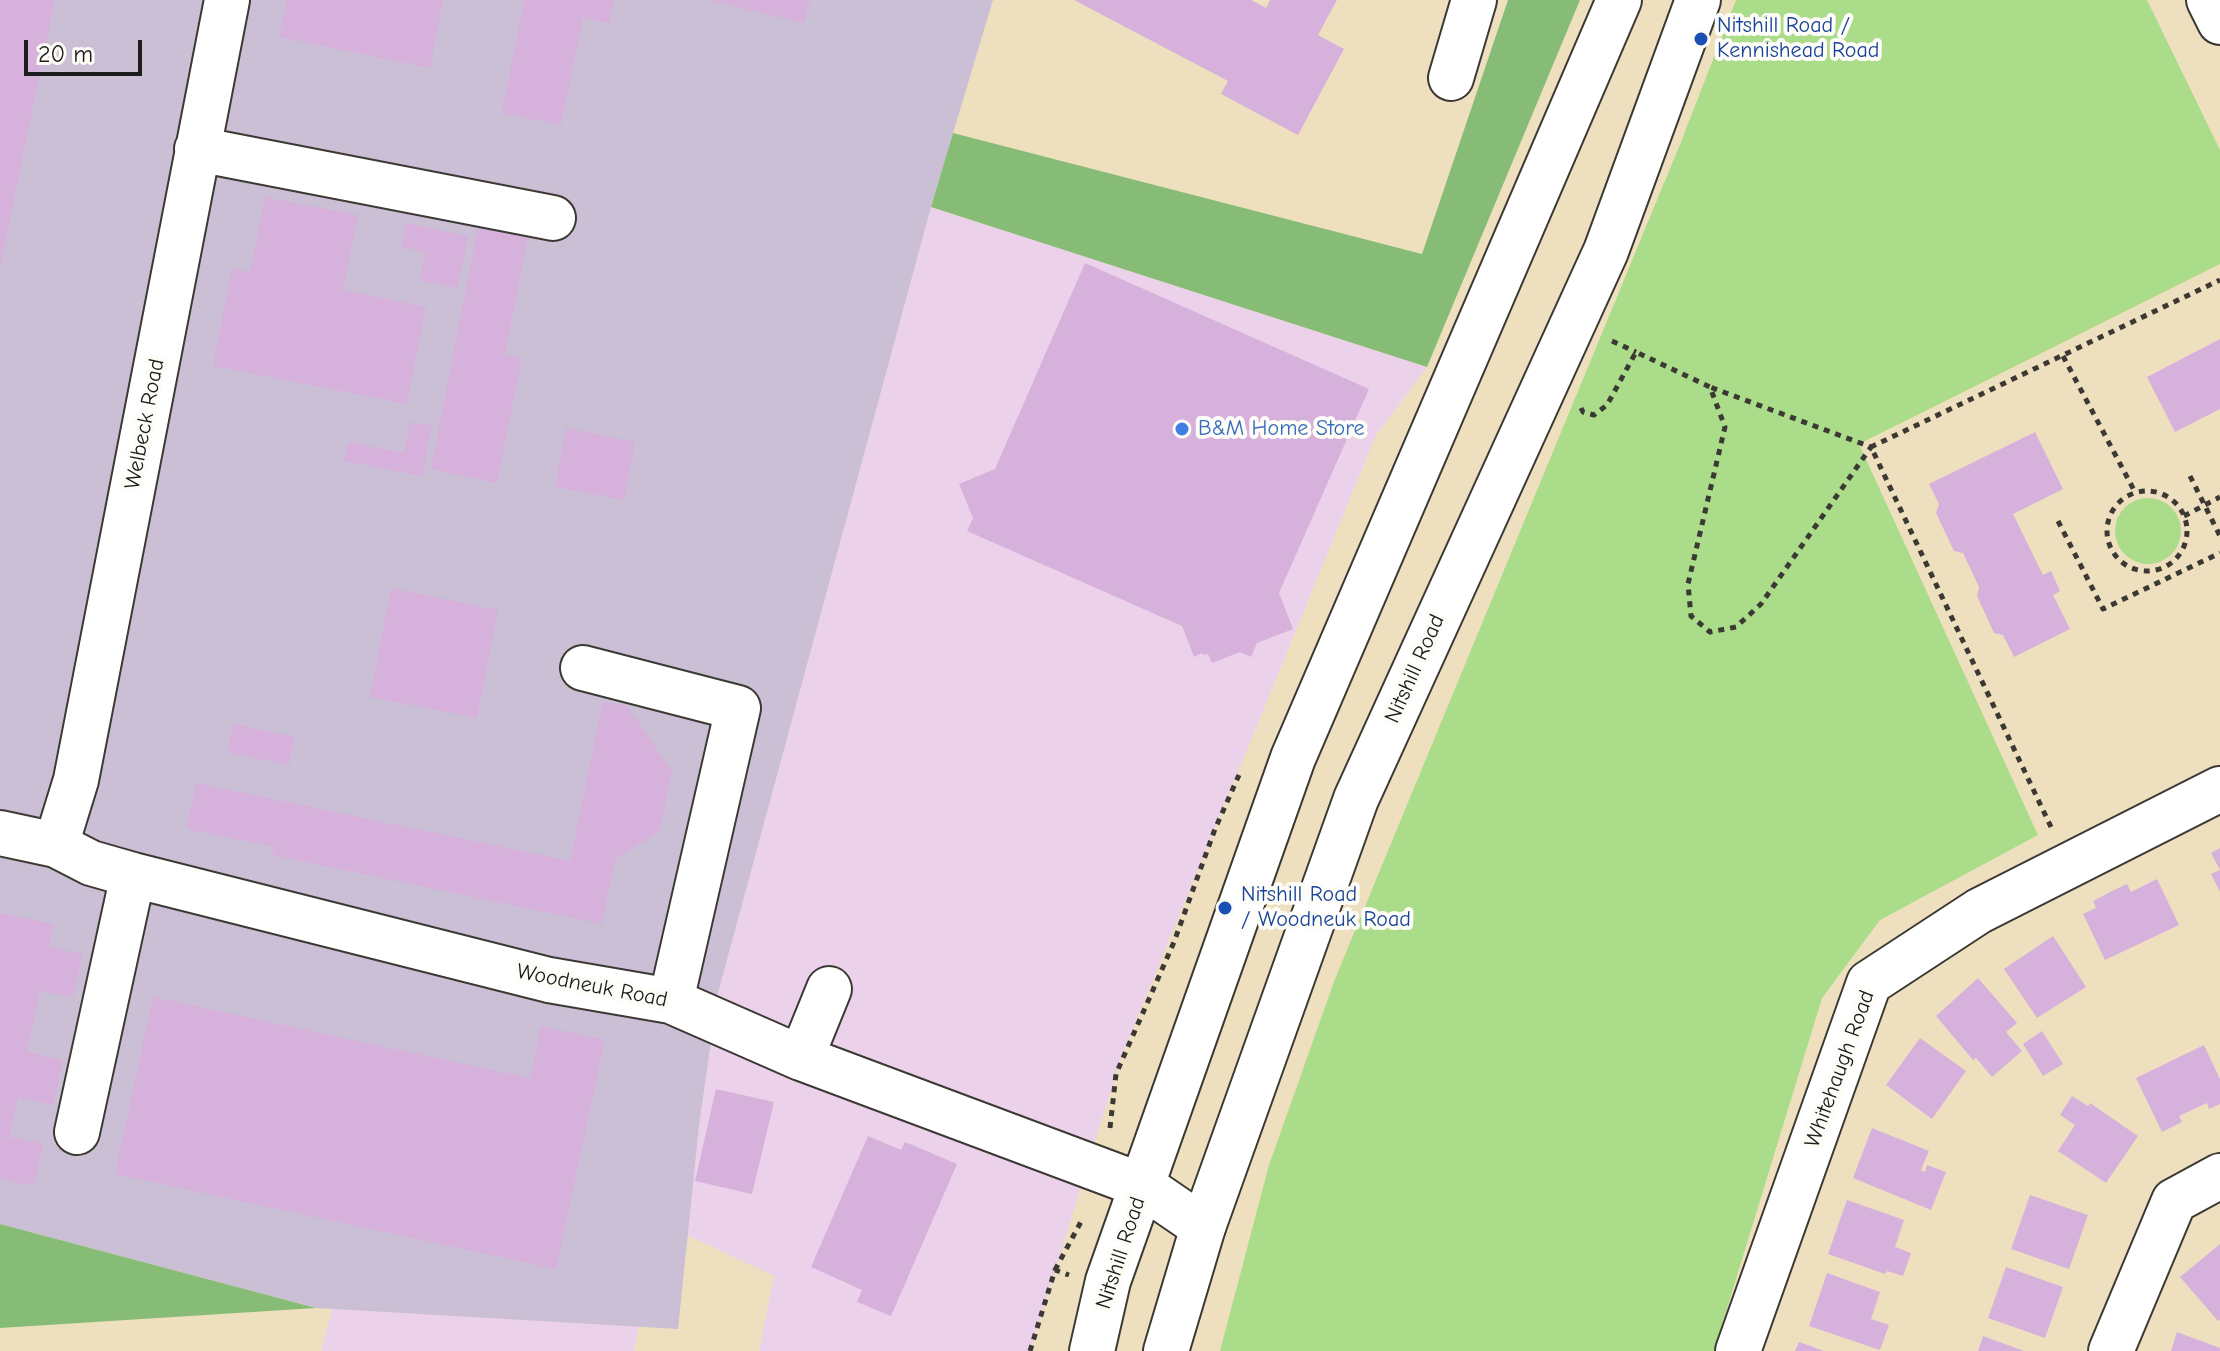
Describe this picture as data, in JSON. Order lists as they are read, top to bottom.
{
  "streets": {
    "street": [
      "Welbeck Road",
      "Nitshill Road",
      "Woodneuk Road",
      "Whitehaugh Road"
    ]
  },
  "crossings": [
    ["Welbeck Road", "Woodneuk Road"],
    ["Nitshill Road", "Woodneuk Road"]
  ],
  "places": ["Nitshill Road / Kennishead Road", "B&M Home Store", "Nitshill Road / Woodneuk Road"],
  "scale_bar": "20 m"
}
